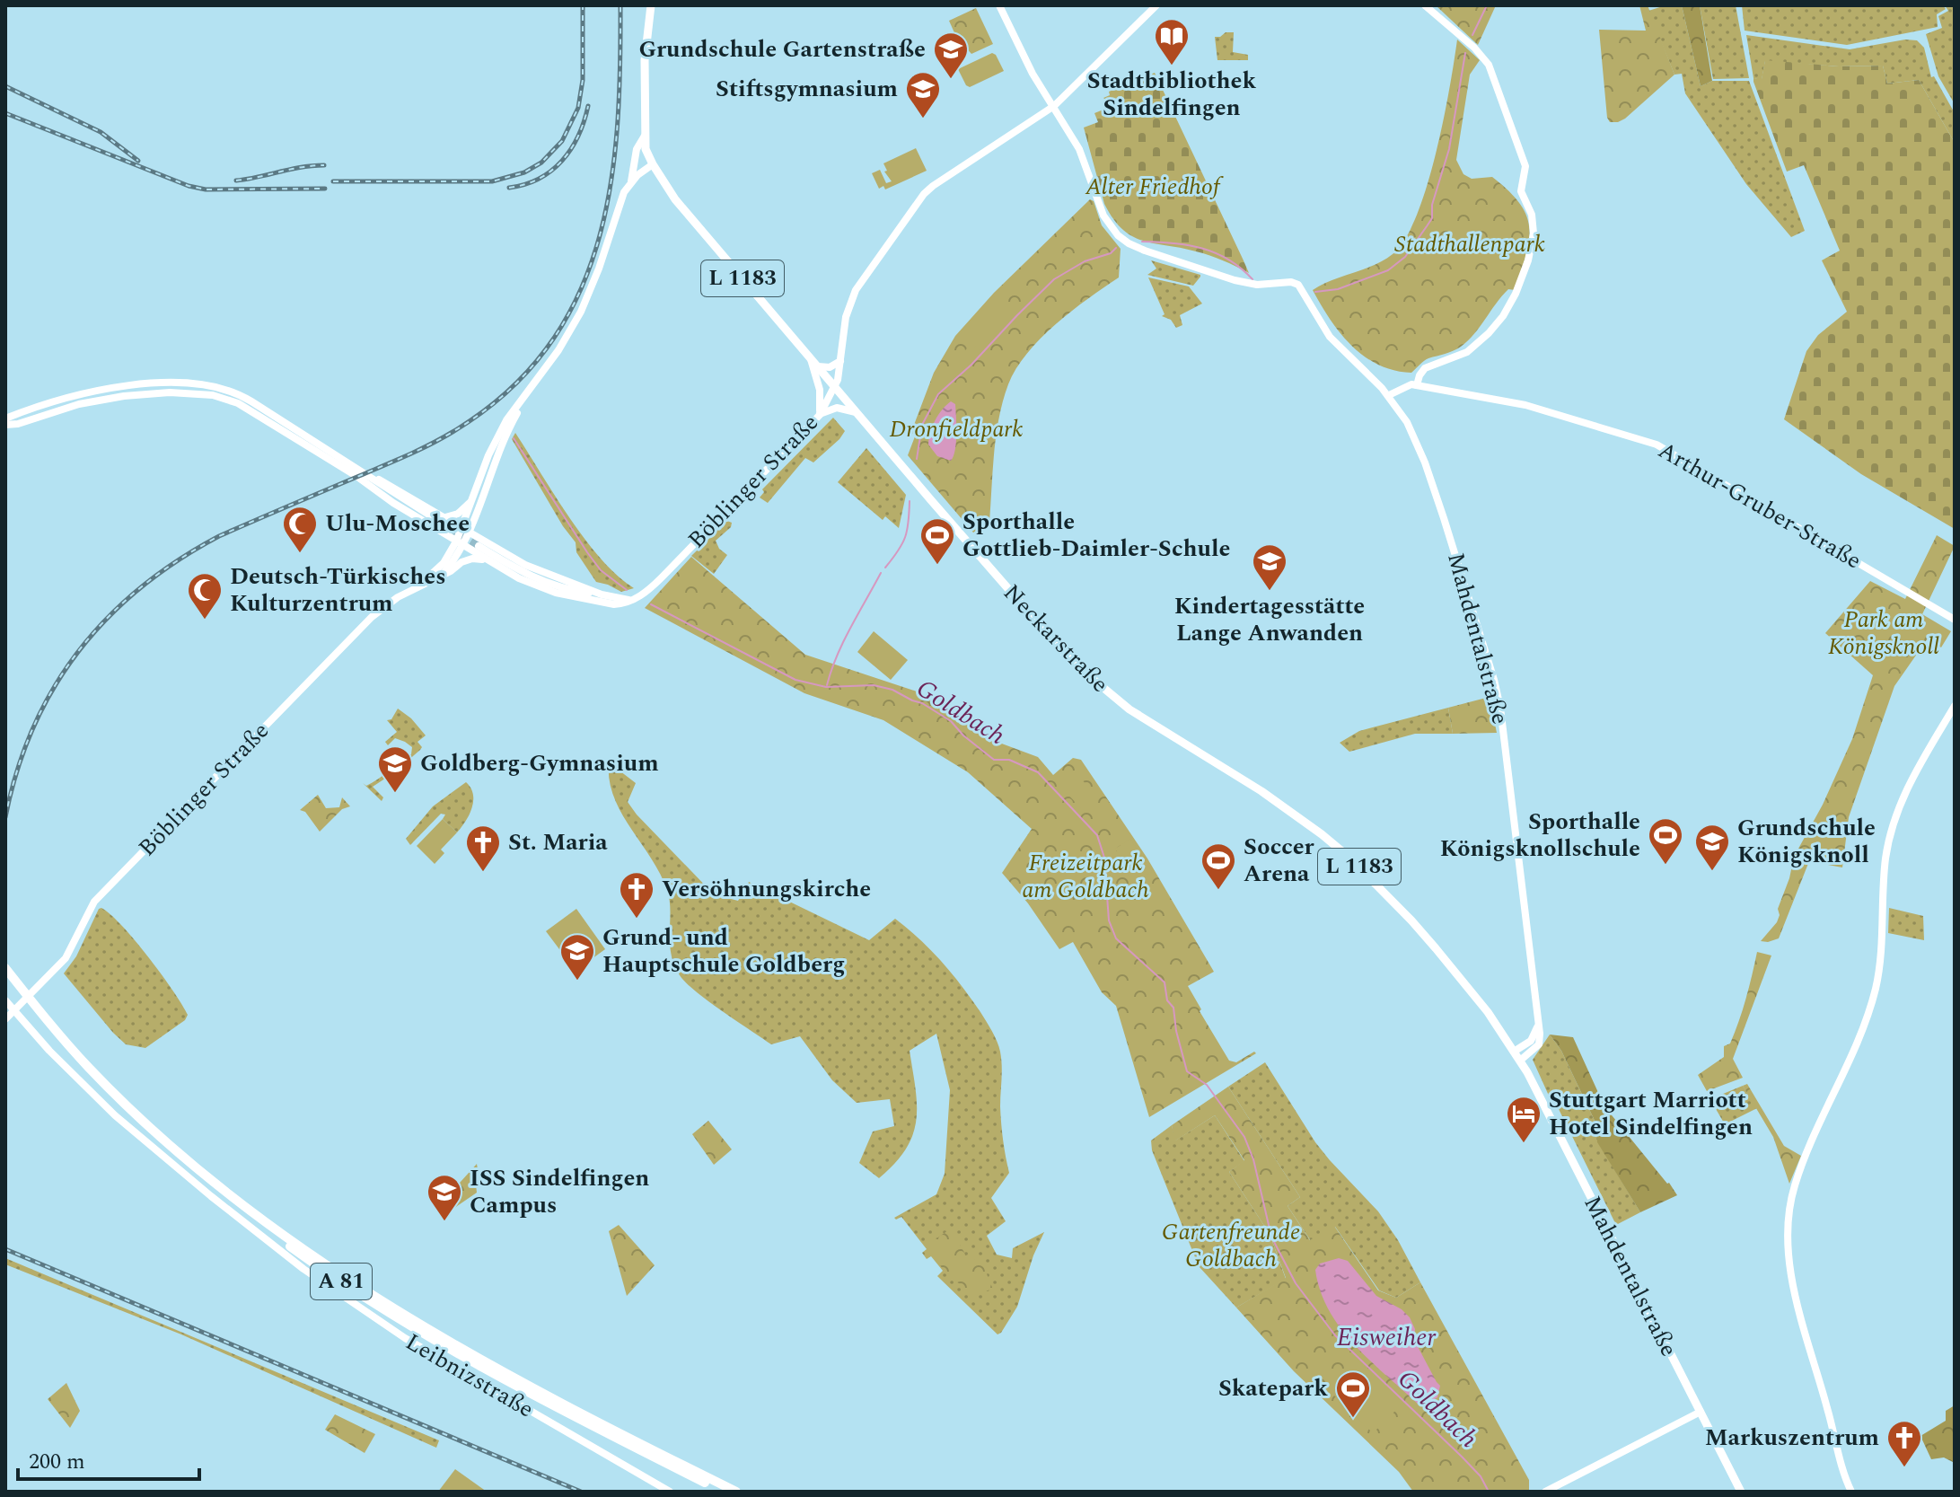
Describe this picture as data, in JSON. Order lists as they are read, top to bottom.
{
  "streets": {
    "highway": ["A 81"],
    "main road": [
      "L 1183",
      "Böblinger Straße",
      "Arthur-Gruber-Straße",
      "Neckarstraße",
      "Mahdentalstraße",
      "Leibnizstraße"
    ]
  },
  "crossings": [
    ["L 1183", "Neckarstraße"],
    ["Böblinger Straße", "Neckarstraße"],
    ["Böblinger Straße", "Mahdentalstraße"],
    ["Arthur-Gruber-Straße", "Mahdentalstraße"],
    ["Neckarstraße", "Mahdentalstraße"]
  ],
  "water": ["Goldbach", "Eisweiher"],
  "parks": [
    "Alter Friedhof",
    "Stadthallenpark",
    "Dronfieldpark",
    "Park am Königsknoll",
    "Freizeitpark am Goldbach",
    "Gartenfreunde Goldbach"
  ],
  "places": {
    "library": ["Stadtbibliothek Sindelfingen"],
    "school or university": [
      "Grundschule Gartenstraße",
      "Stiftsgymnasium",
      "Kindertagesstätte Lange Anwanden",
      "Goldberg-Gymnasium",
      "Grundschule Königsknoll",
      "Grund- und Hauptschule Goldberg",
      "ISS Sindelfingen Campus"
    ],
    "mosque": ["Ulu-Moschee", "Deutsch-Türkisches Kulturzentrum"],
    "sports": [
      "Sporthalle Gottlieb-Daimler-Schule",
      "Sporthalle Königsknollschule",
      "Soccer Arena",
      "Skatepark"
    ],
    "church": ["St. Maria", "Versöhnungskirche", "Markuszentrum"],
    "hotel": ["Stuttgart Marriott Hotel Sindelfingen"]
  },
  "scale_bar": "200 m"
}
